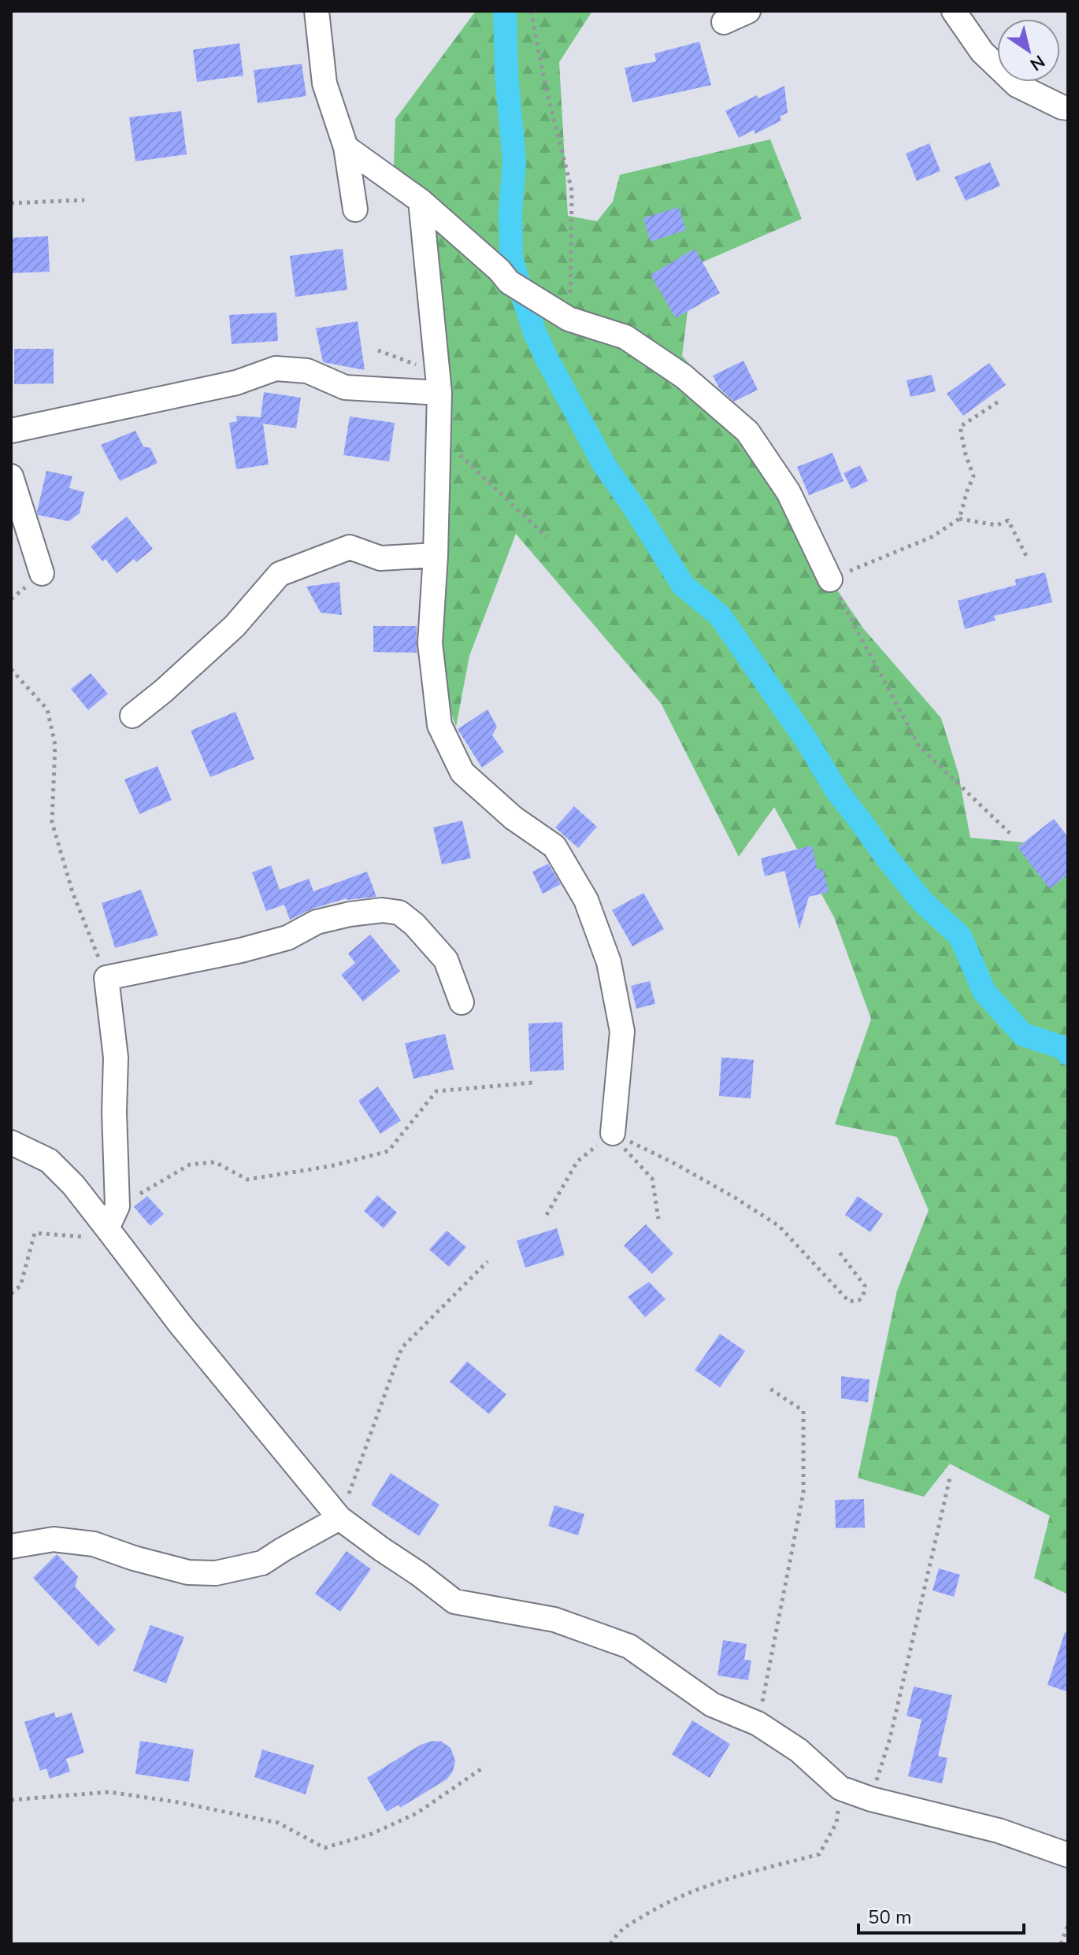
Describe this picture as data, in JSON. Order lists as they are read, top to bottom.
{
  "scale_bar": "50 m",
  "north": "bottom right"
}
